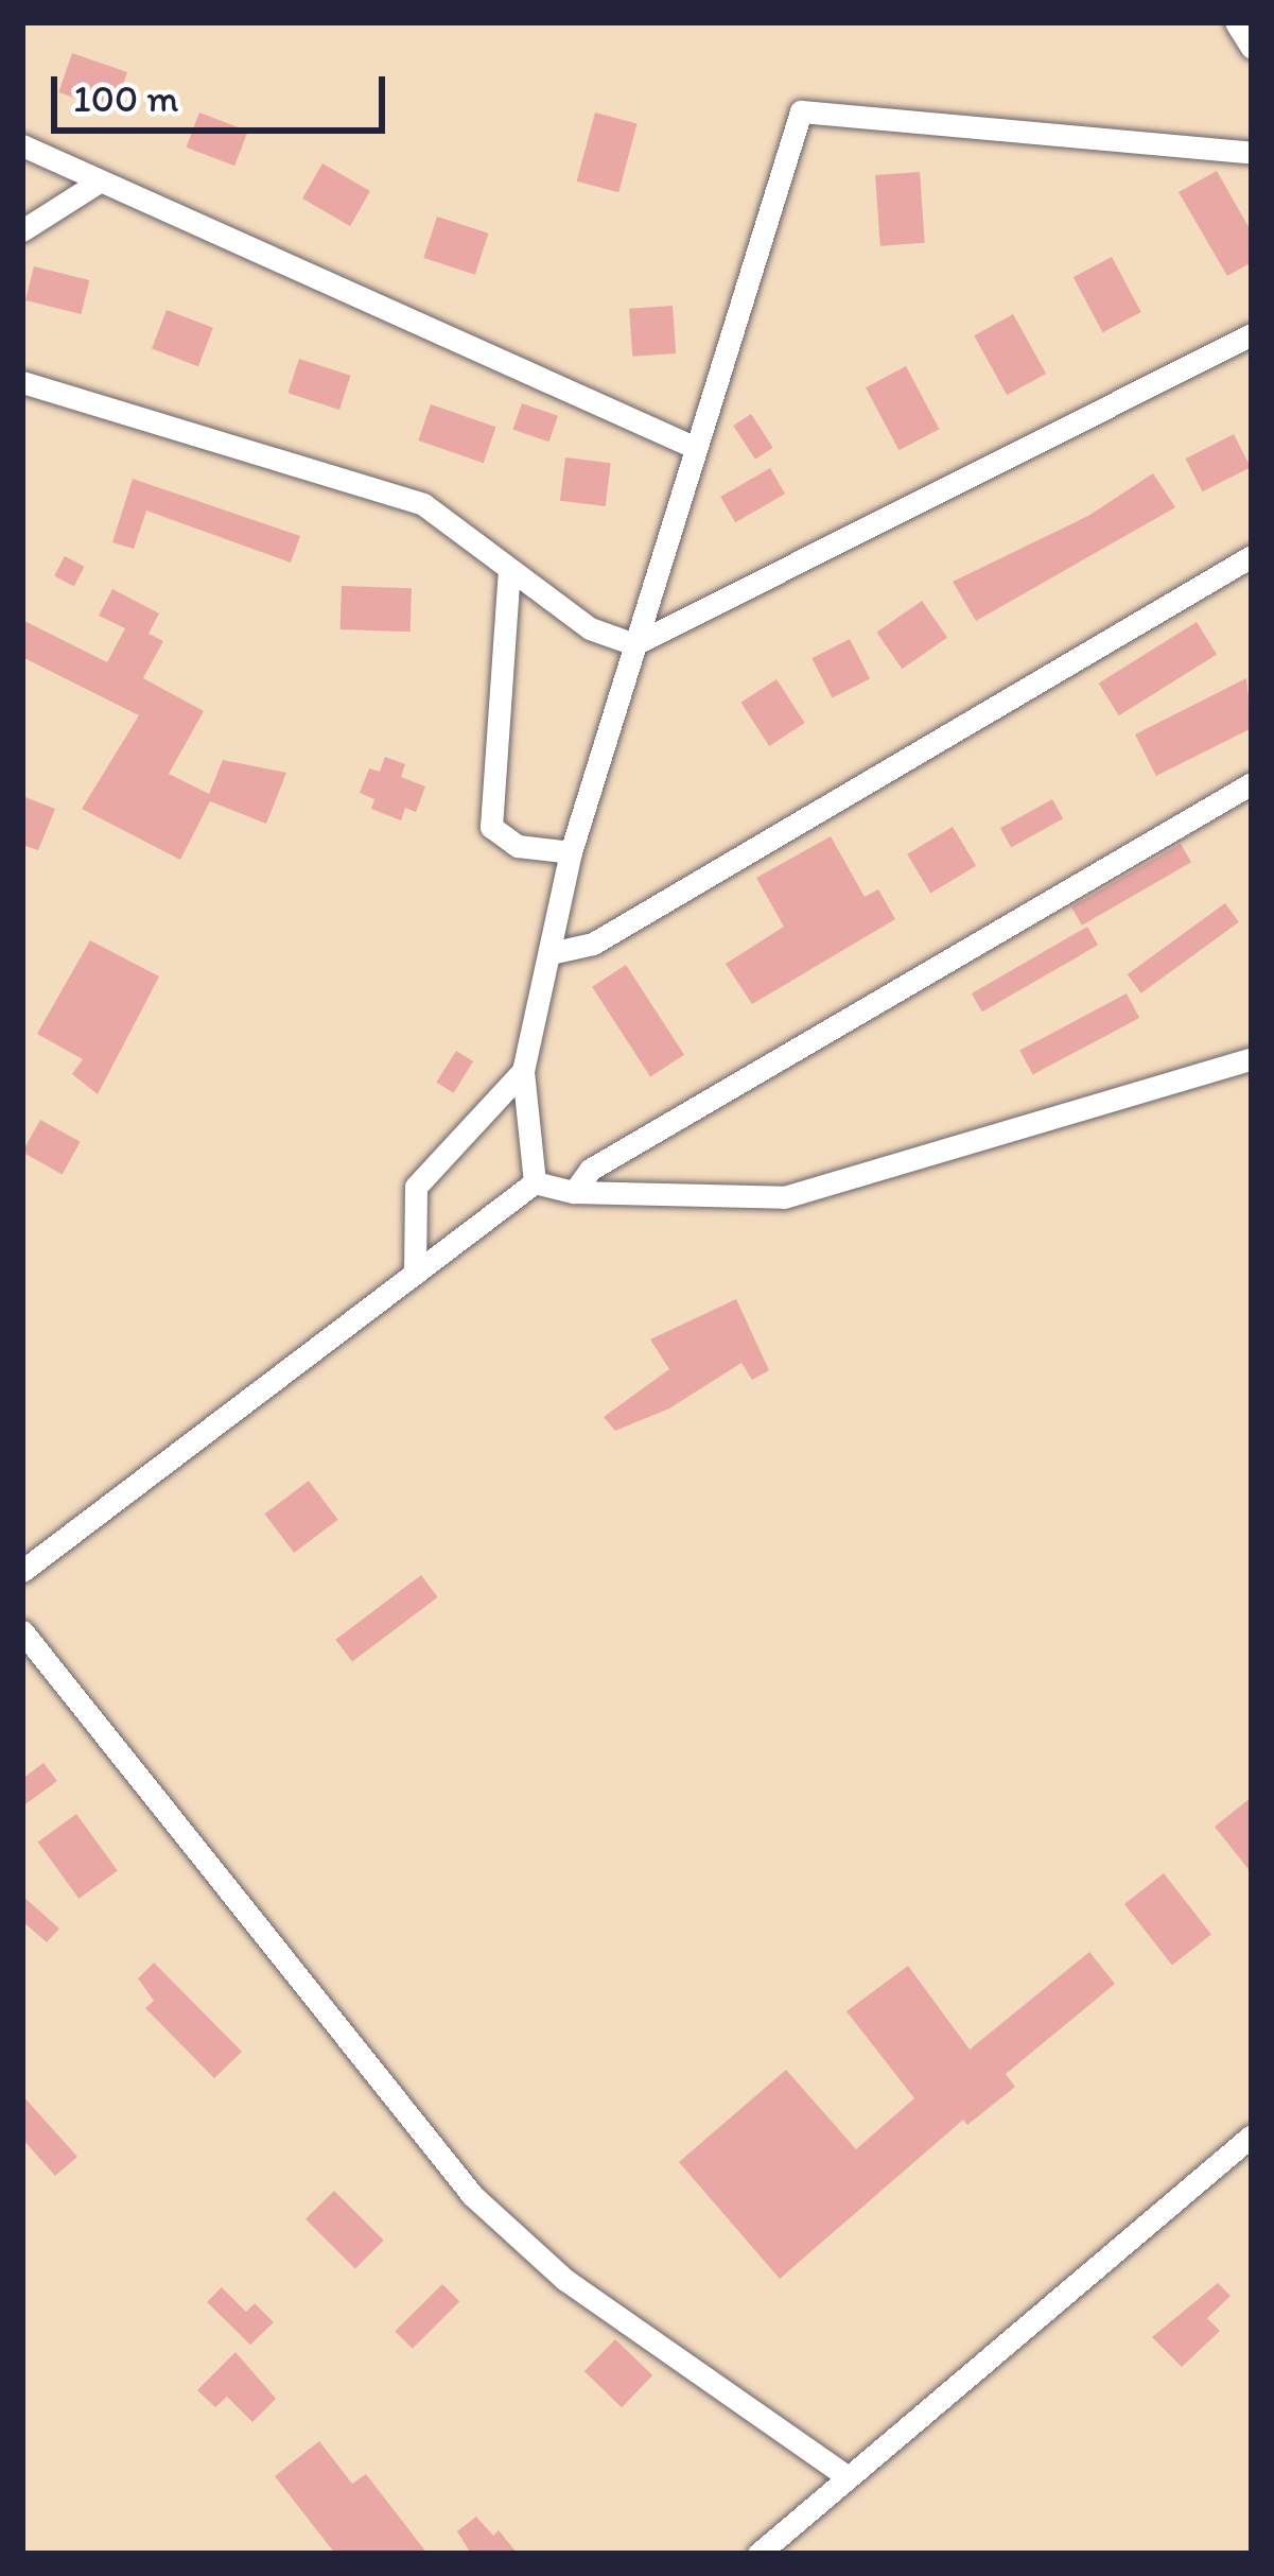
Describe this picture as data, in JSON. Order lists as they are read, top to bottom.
{
  "scale_bar": "100 m"
}
